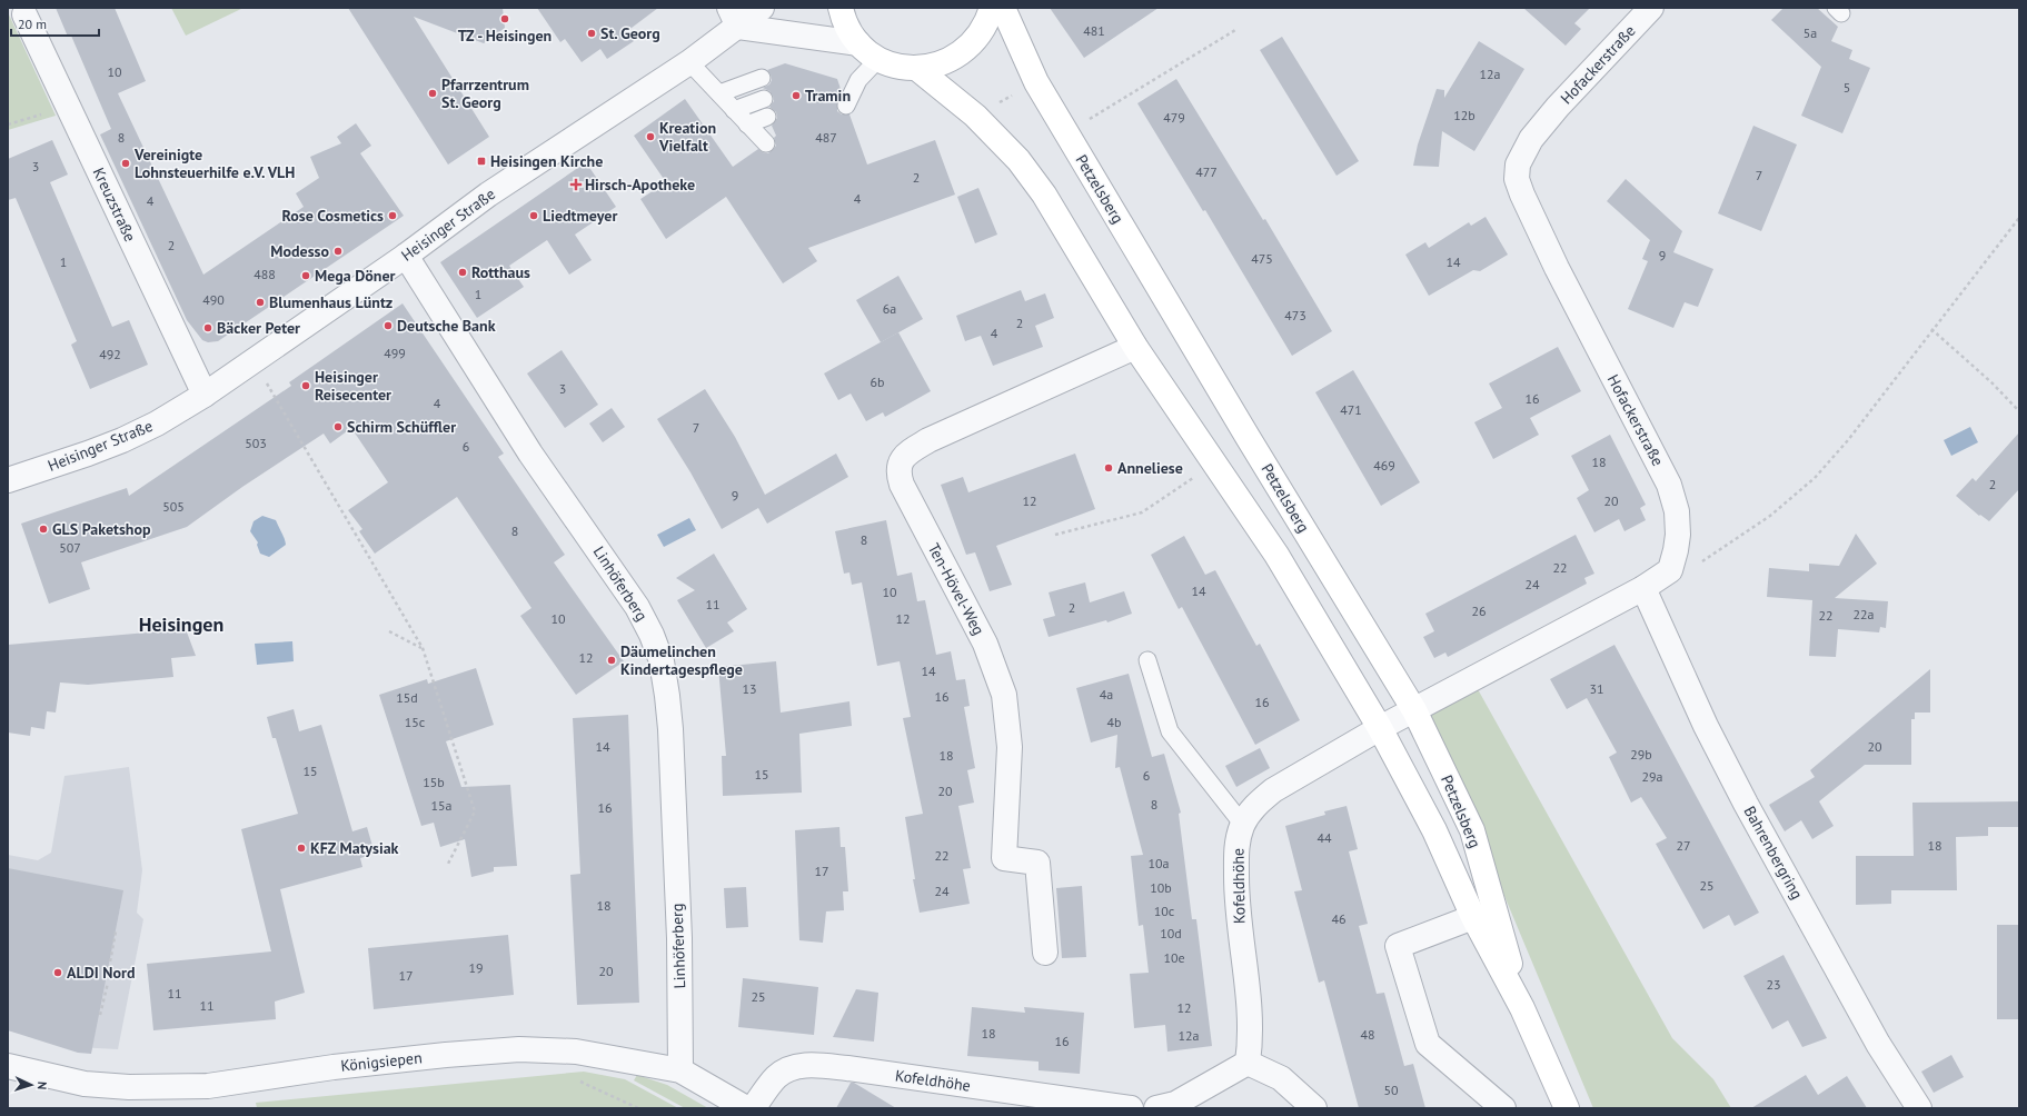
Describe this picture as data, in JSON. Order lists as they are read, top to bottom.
{
  "streets": {
    "main road": ["Petzelsberg"],
    "street": [
      "Hofackerstraße",
      "Kreuzstraße",
      "Heisinger Straße",
      "Linhöferberg",
      "Ten-Hövel-Weg",
      "Bahrenbergring",
      "Kofeldhöhe",
      "Königsiepen"
    ]
  },
  "crossings": [
    ["Petzelsberg", "Ten-Hövel-Weg"],
    ["Petzelsberg", "Kofeldhöhe"],
    ["Kreuzstraße", "Heisinger Straße"],
    ["Heisinger Straße", "Linhöferberg"],
    ["Linhöferberg", "Königsiepen"]
  ],
  "districts": ["Heisingen"],
  "places": {
    "other": [
      "TZ - Heisingen",
      "St. Georg",
      "Pfarrzentrum St. Georg",
      "Tramin",
      "Kreation Vielfalt",
      "Vereinigte Lohnsteuerhilfe e.V. VLH",
      "Rose Cosmetics",
      "Liedtmeyer",
      "Modesso",
      "Rotthaus",
      "Mega Döner",
      "Blumenhaus Lüntz",
      "Deutsche Bank",
      "Bäcker Peter",
      "Heisinger Reisecenter",
      "Schirm Schüffler",
      "Anneliese",
      "GLS Paketshop",
      "Däumelinchen Kindertagespflege",
      "KFZ Matysiak",
      "ALDI Nord"
    ],
    "transit": ["Heisingen Kirche"],
    "health": ["Hirsch-Apotheke"]
  },
  "house_numbers": [
    "481",
    "5a",
    "10",
    "12a",
    "5",
    "12b",
    "479",
    "8",
    "487",
    "3",
    "477",
    "7",
    "2",
    "4",
    "4",
    "2",
    "9",
    "475",
    "1",
    "14",
    "488",
    "1",
    "490",
    "6a",
    "473",
    "2",
    "4",
    "499",
    "492",
    "6b",
    "3",
    "16",
    "4",
    "471",
    "7",
    "503",
    "6",
    "18",
    "469",
    "2",
    "9",
    "12",
    "20",
    "505",
    "8",
    "8",
    "507",
    "22",
    "24",
    "14",
    "10",
    "11",
    "2",
    "26",
    "22a",
    "22",
    "10",
    "12",
    "12",
    "14",
    "13",
    "31",
    "4a",
    "16",
    "15d",
    "16",
    "15c",
    "4b",
    "14",
    "20",
    "29b",
    "18",
    "15",
    "15",
    "6",
    "29a",
    "15b",
    "20",
    "8",
    "15a",
    "16",
    "44",
    "27",
    "18",
    "22",
    "10a",
    "17",
    "25",
    "10b",
    "24",
    "18",
    "10c",
    "46",
    "10d",
    "10e",
    "19",
    "20",
    "17",
    "23",
    "11",
    "25",
    "11",
    "12",
    "18",
    "48",
    "12a",
    "16",
    "50"
  ],
  "scale_bar": "20 m",
  "north": "right"
}
